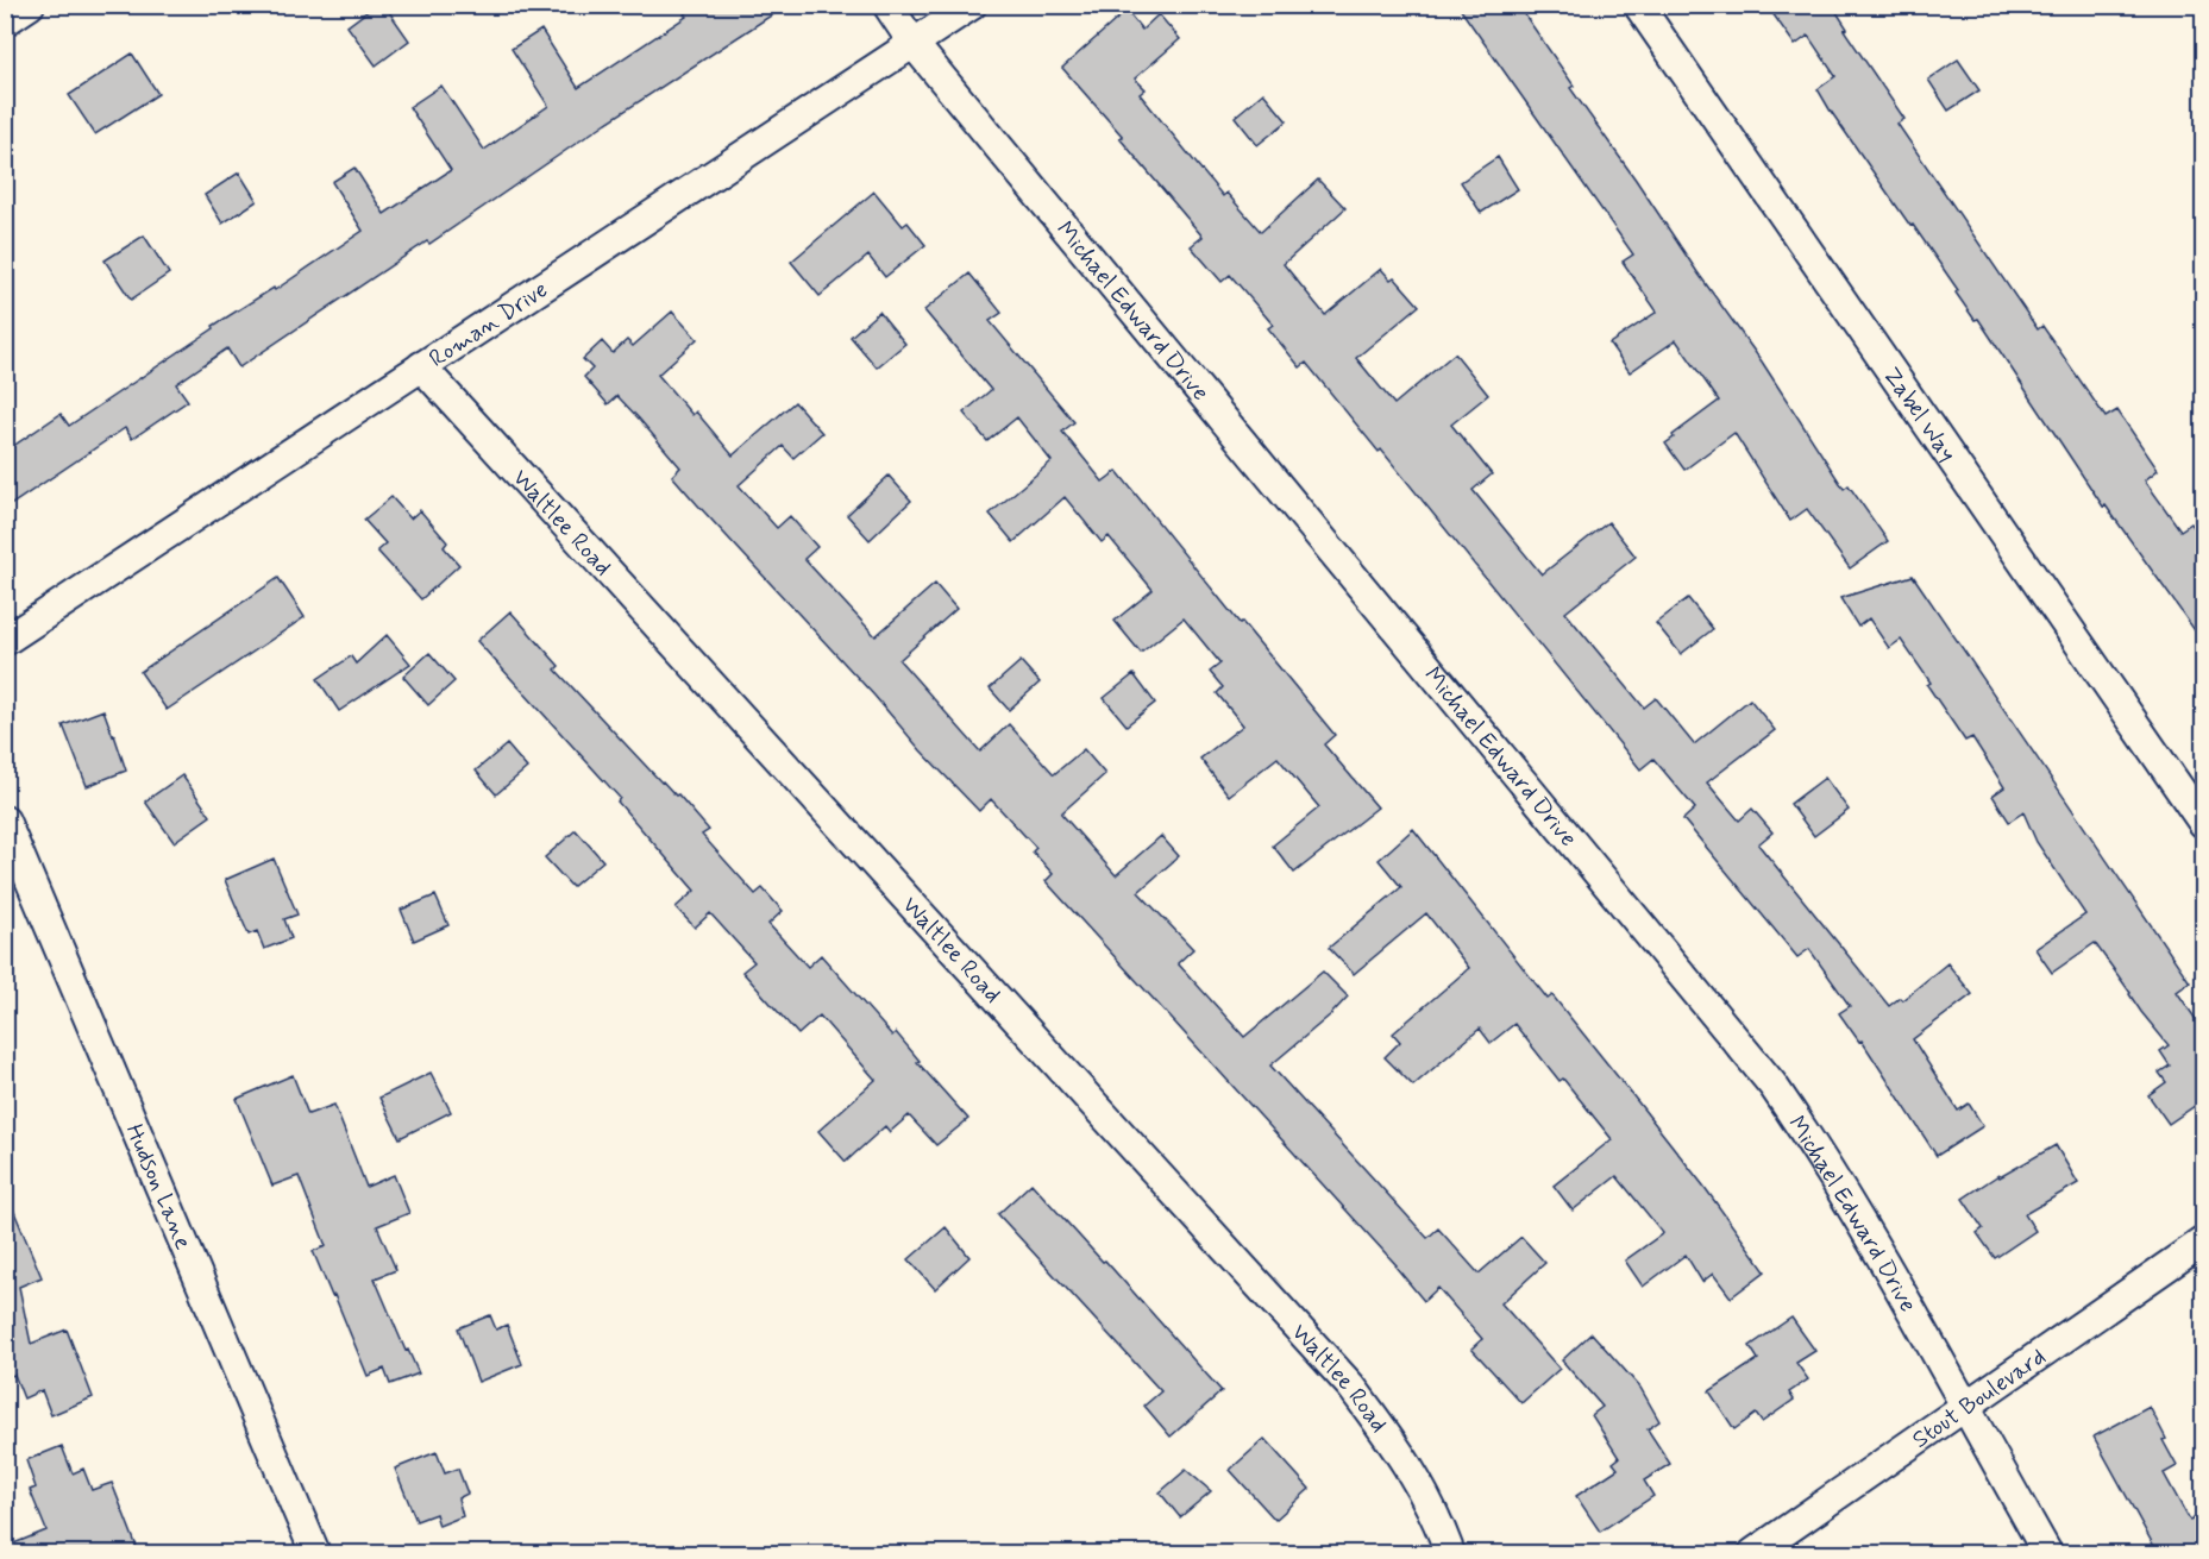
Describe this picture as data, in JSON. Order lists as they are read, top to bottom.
{
  "streets": {
    "street": [
      "Michael Edward Drive",
      "Roman Drive",
      "Zabel Way",
      "Waltlee Road",
      "Hudson Lane",
      "Stout Boulevard"
    ]
  },
  "crossings": [
    ["Michael Edward Drive", "Roman Drive"],
    ["Michael Edward Drive", "Stout Boulevard"],
    ["Roman Drive", "Waltlee Road"]
  ]
}
